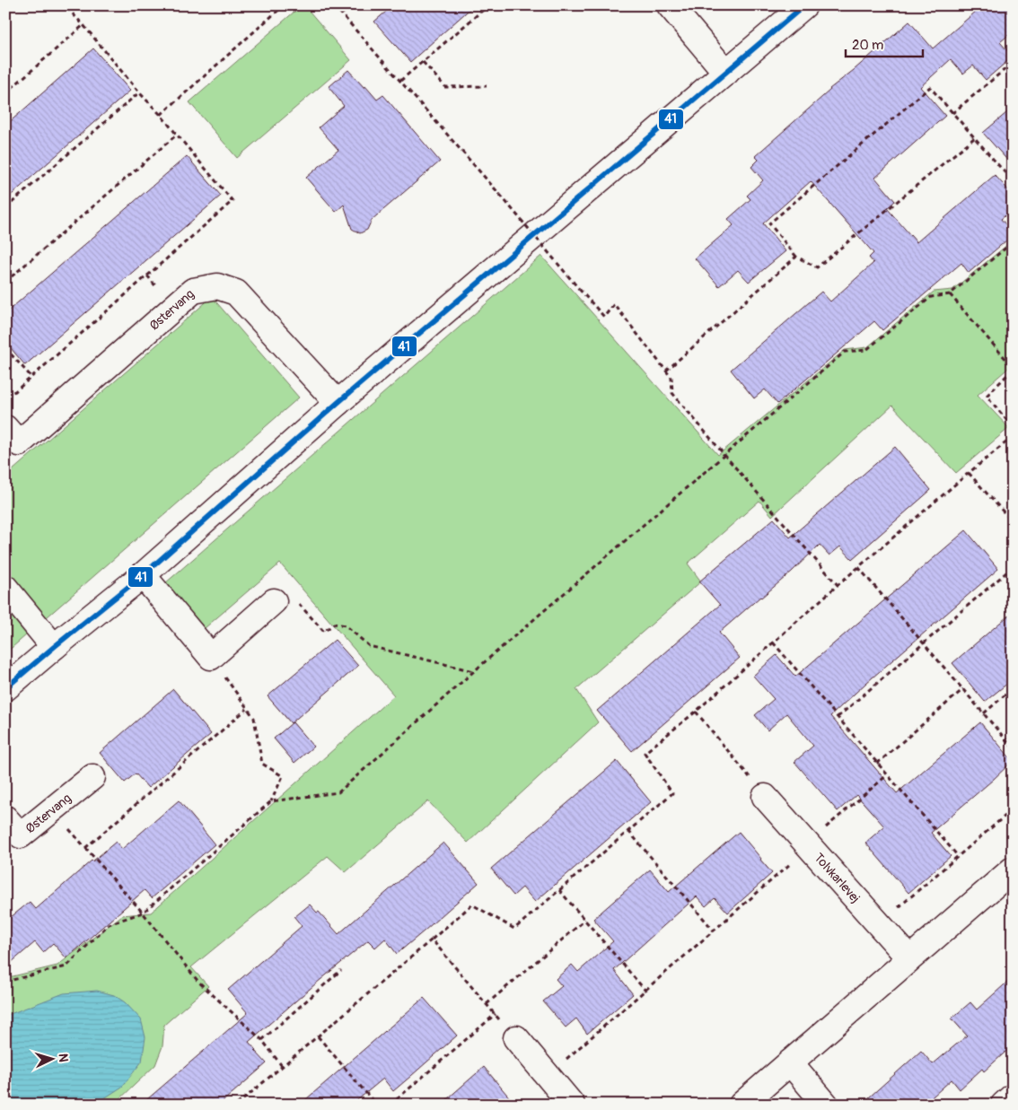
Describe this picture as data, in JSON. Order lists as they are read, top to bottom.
{
  "streets": {
    "street": ["Østervang", "Tolvkarlevej"]
  },
  "lines": ["transit line 41"],
  "scale_bar": "20 m",
  "north": "right"
}
